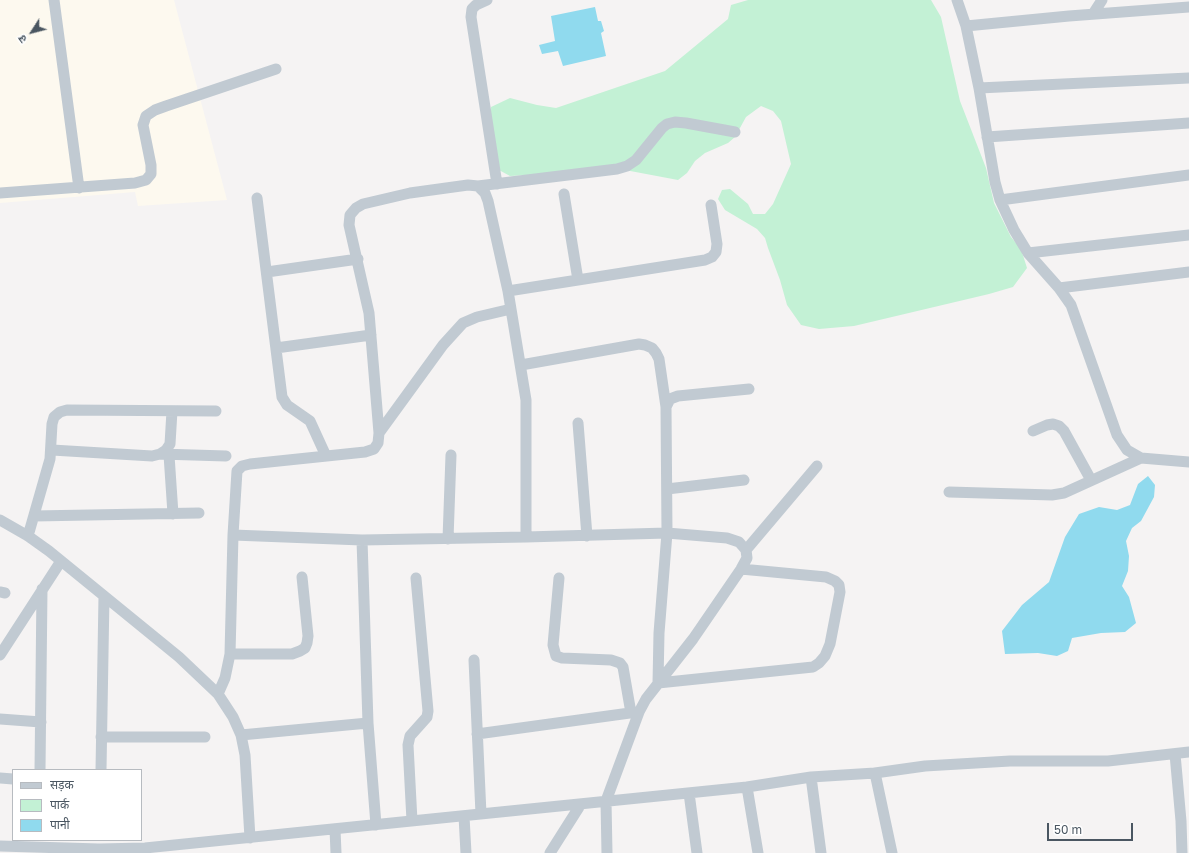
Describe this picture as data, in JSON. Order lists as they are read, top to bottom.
{
  "legend": ["सड़क", "पार्क", "पानी"],
  "scale_bar": "50 m",
  "north": "bottom left"
}
